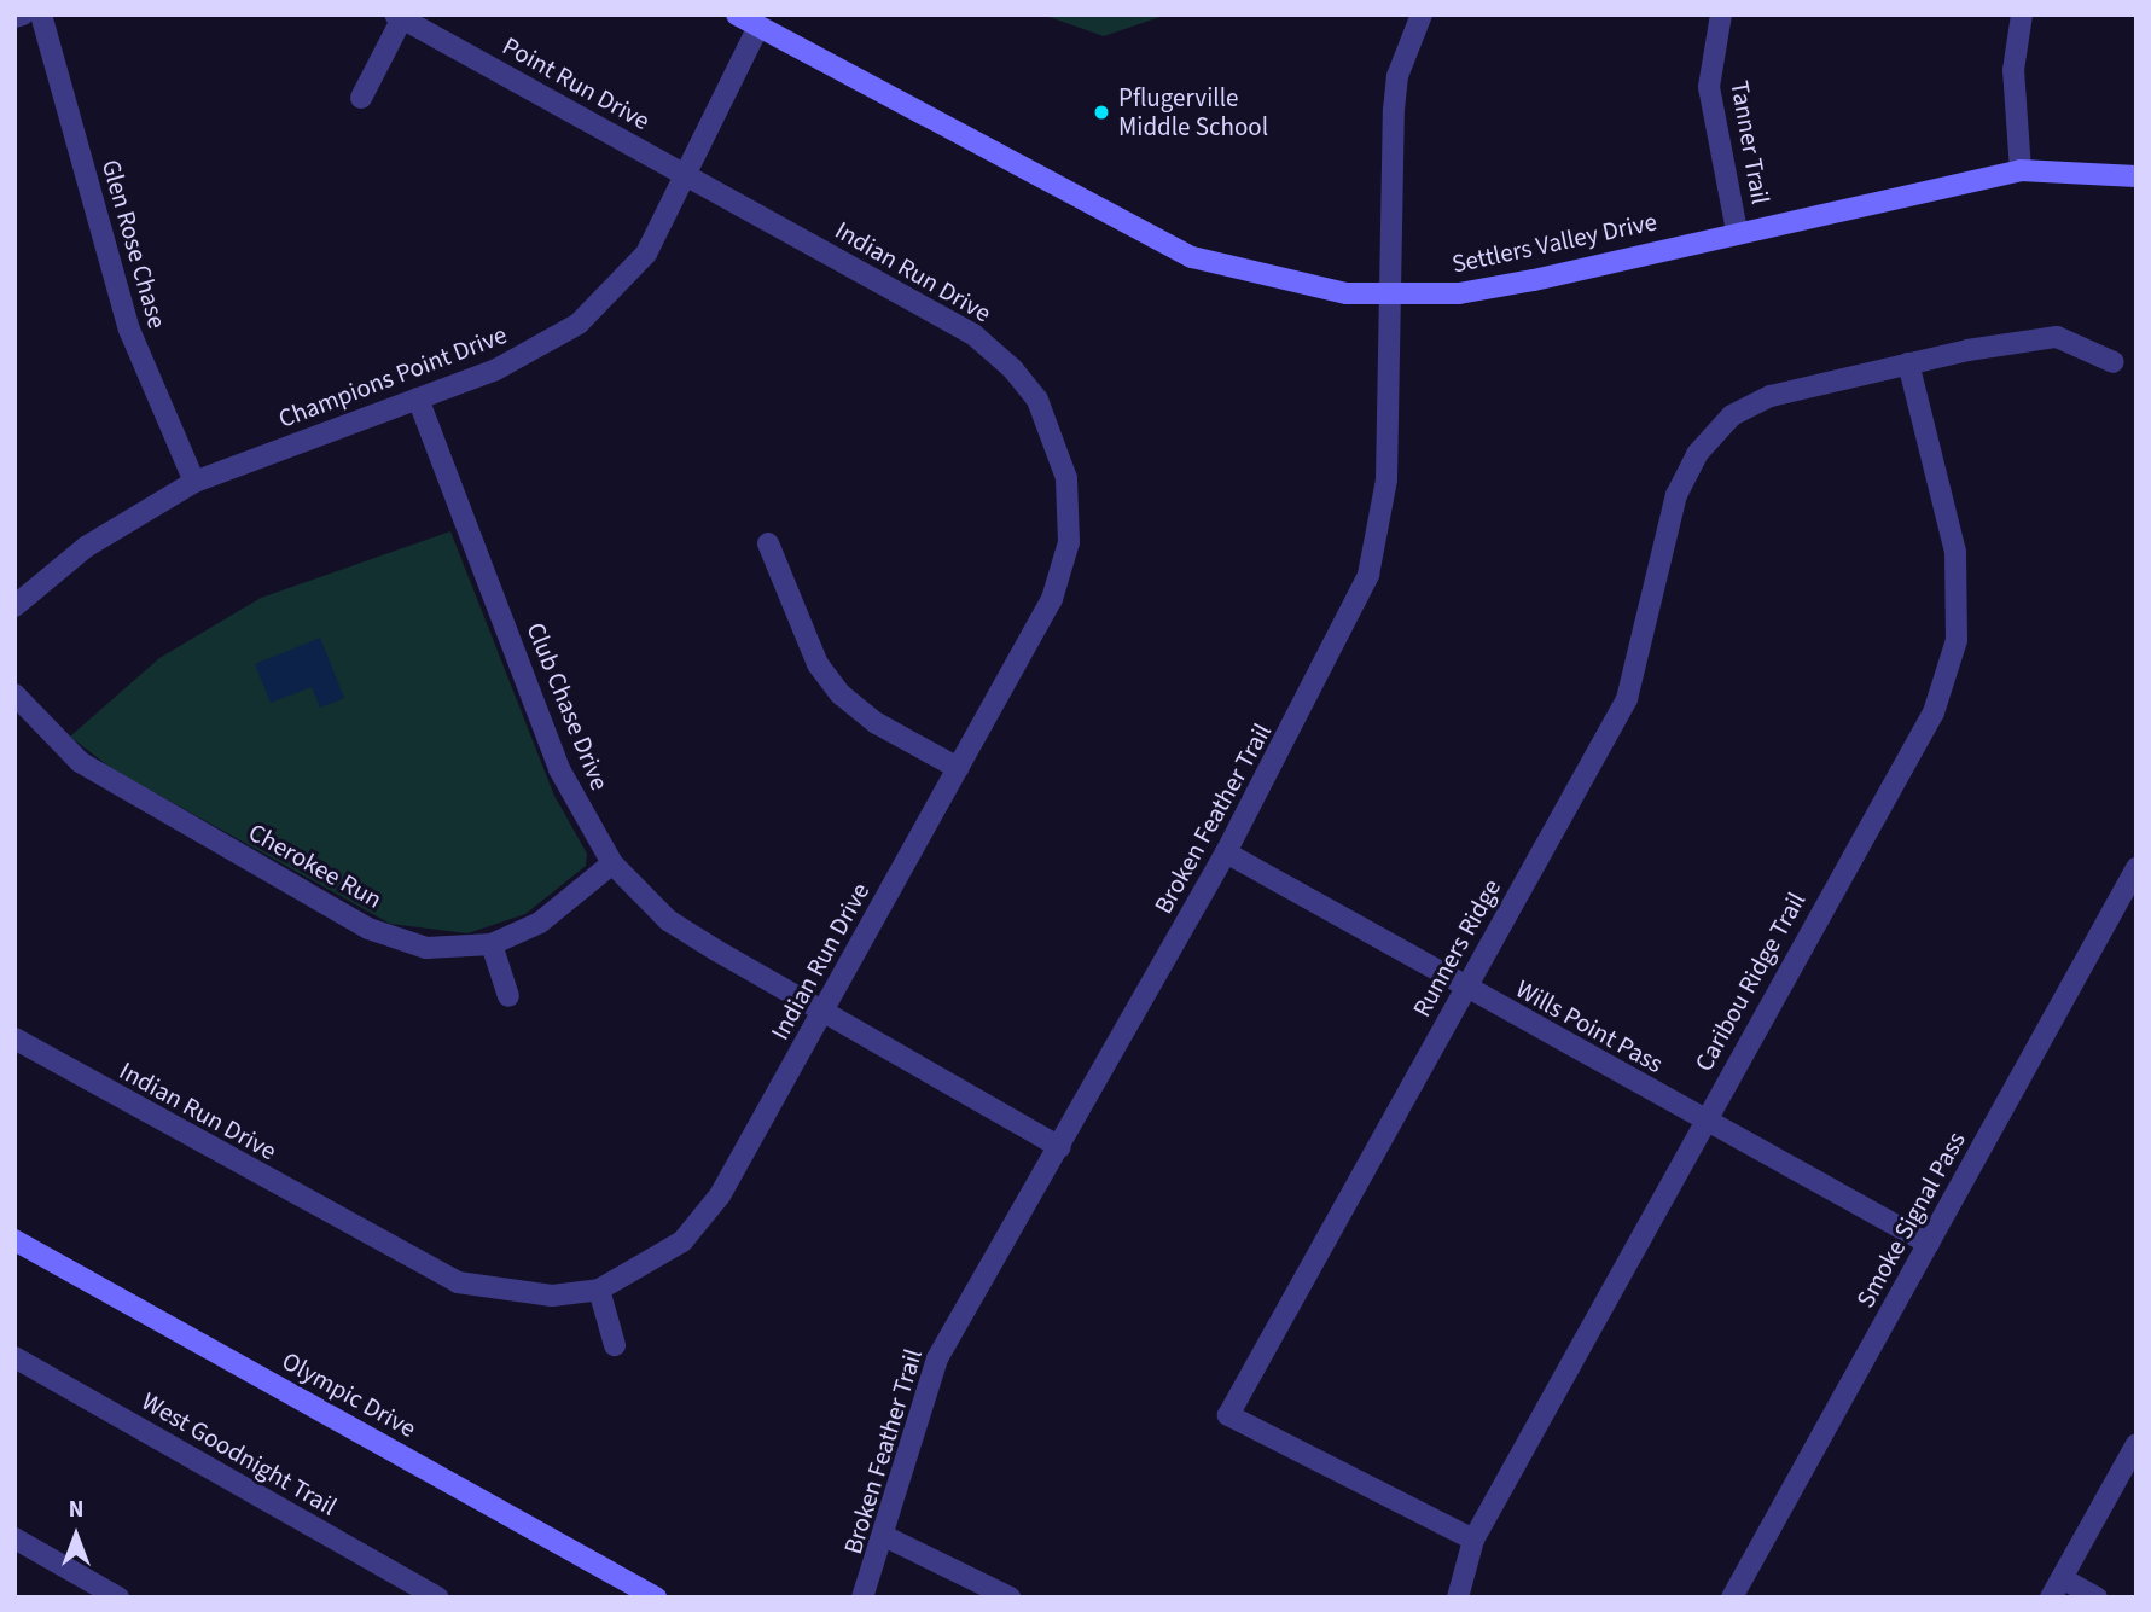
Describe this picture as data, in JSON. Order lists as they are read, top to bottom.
{
  "streets": {
    "street": [
      "Point Run Drive",
      "Tanner Trail",
      "Settlers Valley Drive",
      "Glen Rose Chase",
      "Indian Run Drive",
      "Champions Point Drive",
      "Club Chase Drive",
      "Broken Feather Trail",
      "Cherokee Run",
      "Runners Ridge",
      "Caribou Ridge Trail",
      "Wills Point Pass",
      "Smoke Signal Pass",
      "Olympic Drive",
      "West Goodnight Trail"
    ]
  },
  "crossings": [
    ["Point Run Drive", "Indian Run Drive"],
    ["Point Run Drive", "Champions Point Drive"],
    ["Tanner Trail", "Settlers Valley Drive"],
    ["Settlers Valley Drive", "Champions Point Drive"],
    ["Settlers Valley Drive", "Broken Feather Trail"],
    ["Glen Rose Chase", "Champions Point Drive"],
    ["Indian Run Drive", "Champions Point Drive"],
    ["Indian Run Drive", "Club Chase Drive"],
    ["Champions Point Drive", "Club Chase Drive"],
    ["Club Chase Drive", "Broken Feather Trail"],
    ["Club Chase Drive", "Cherokee Run"],
    ["Broken Feather Trail", "Wills Point Pass"],
    ["Runners Ridge", "Caribou Ridge Trail"],
    ["Runners Ridge", "Wills Point Pass"],
    ["Caribou Ridge Trail", "Wills Point Pass"],
    ["Wills Point Pass", "Smoke Signal Pass"]
  ],
  "places": ["Pflugerville Middle School"],
  "north": "top"
}
